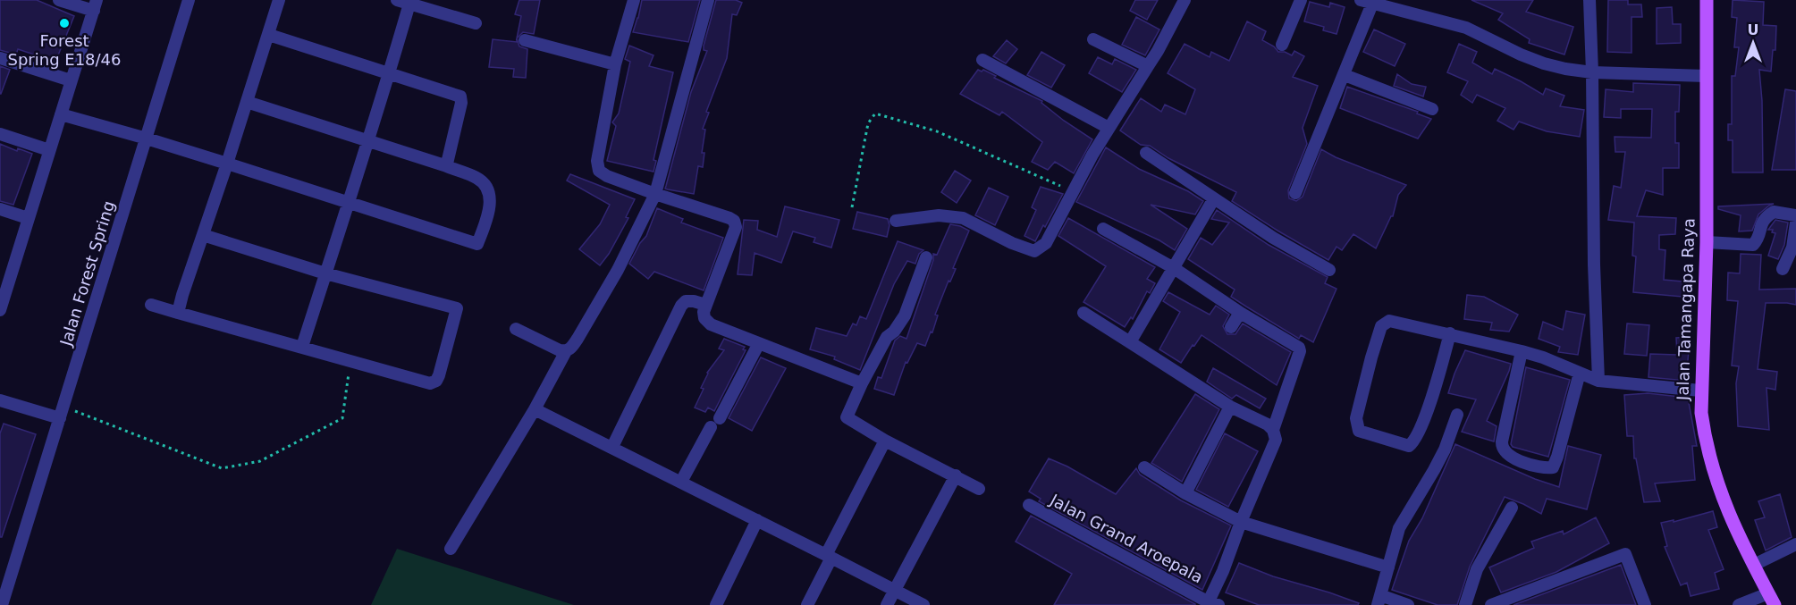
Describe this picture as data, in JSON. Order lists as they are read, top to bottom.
{
  "streets": {
    "main road": ["Jalan Tamangapa Raya"],
    "street": ["Jalan Forest Spring", "Jalan Grand Aroepala"]
  },
  "places": ["Forest Spring E18/46"],
  "north": "top"
}
